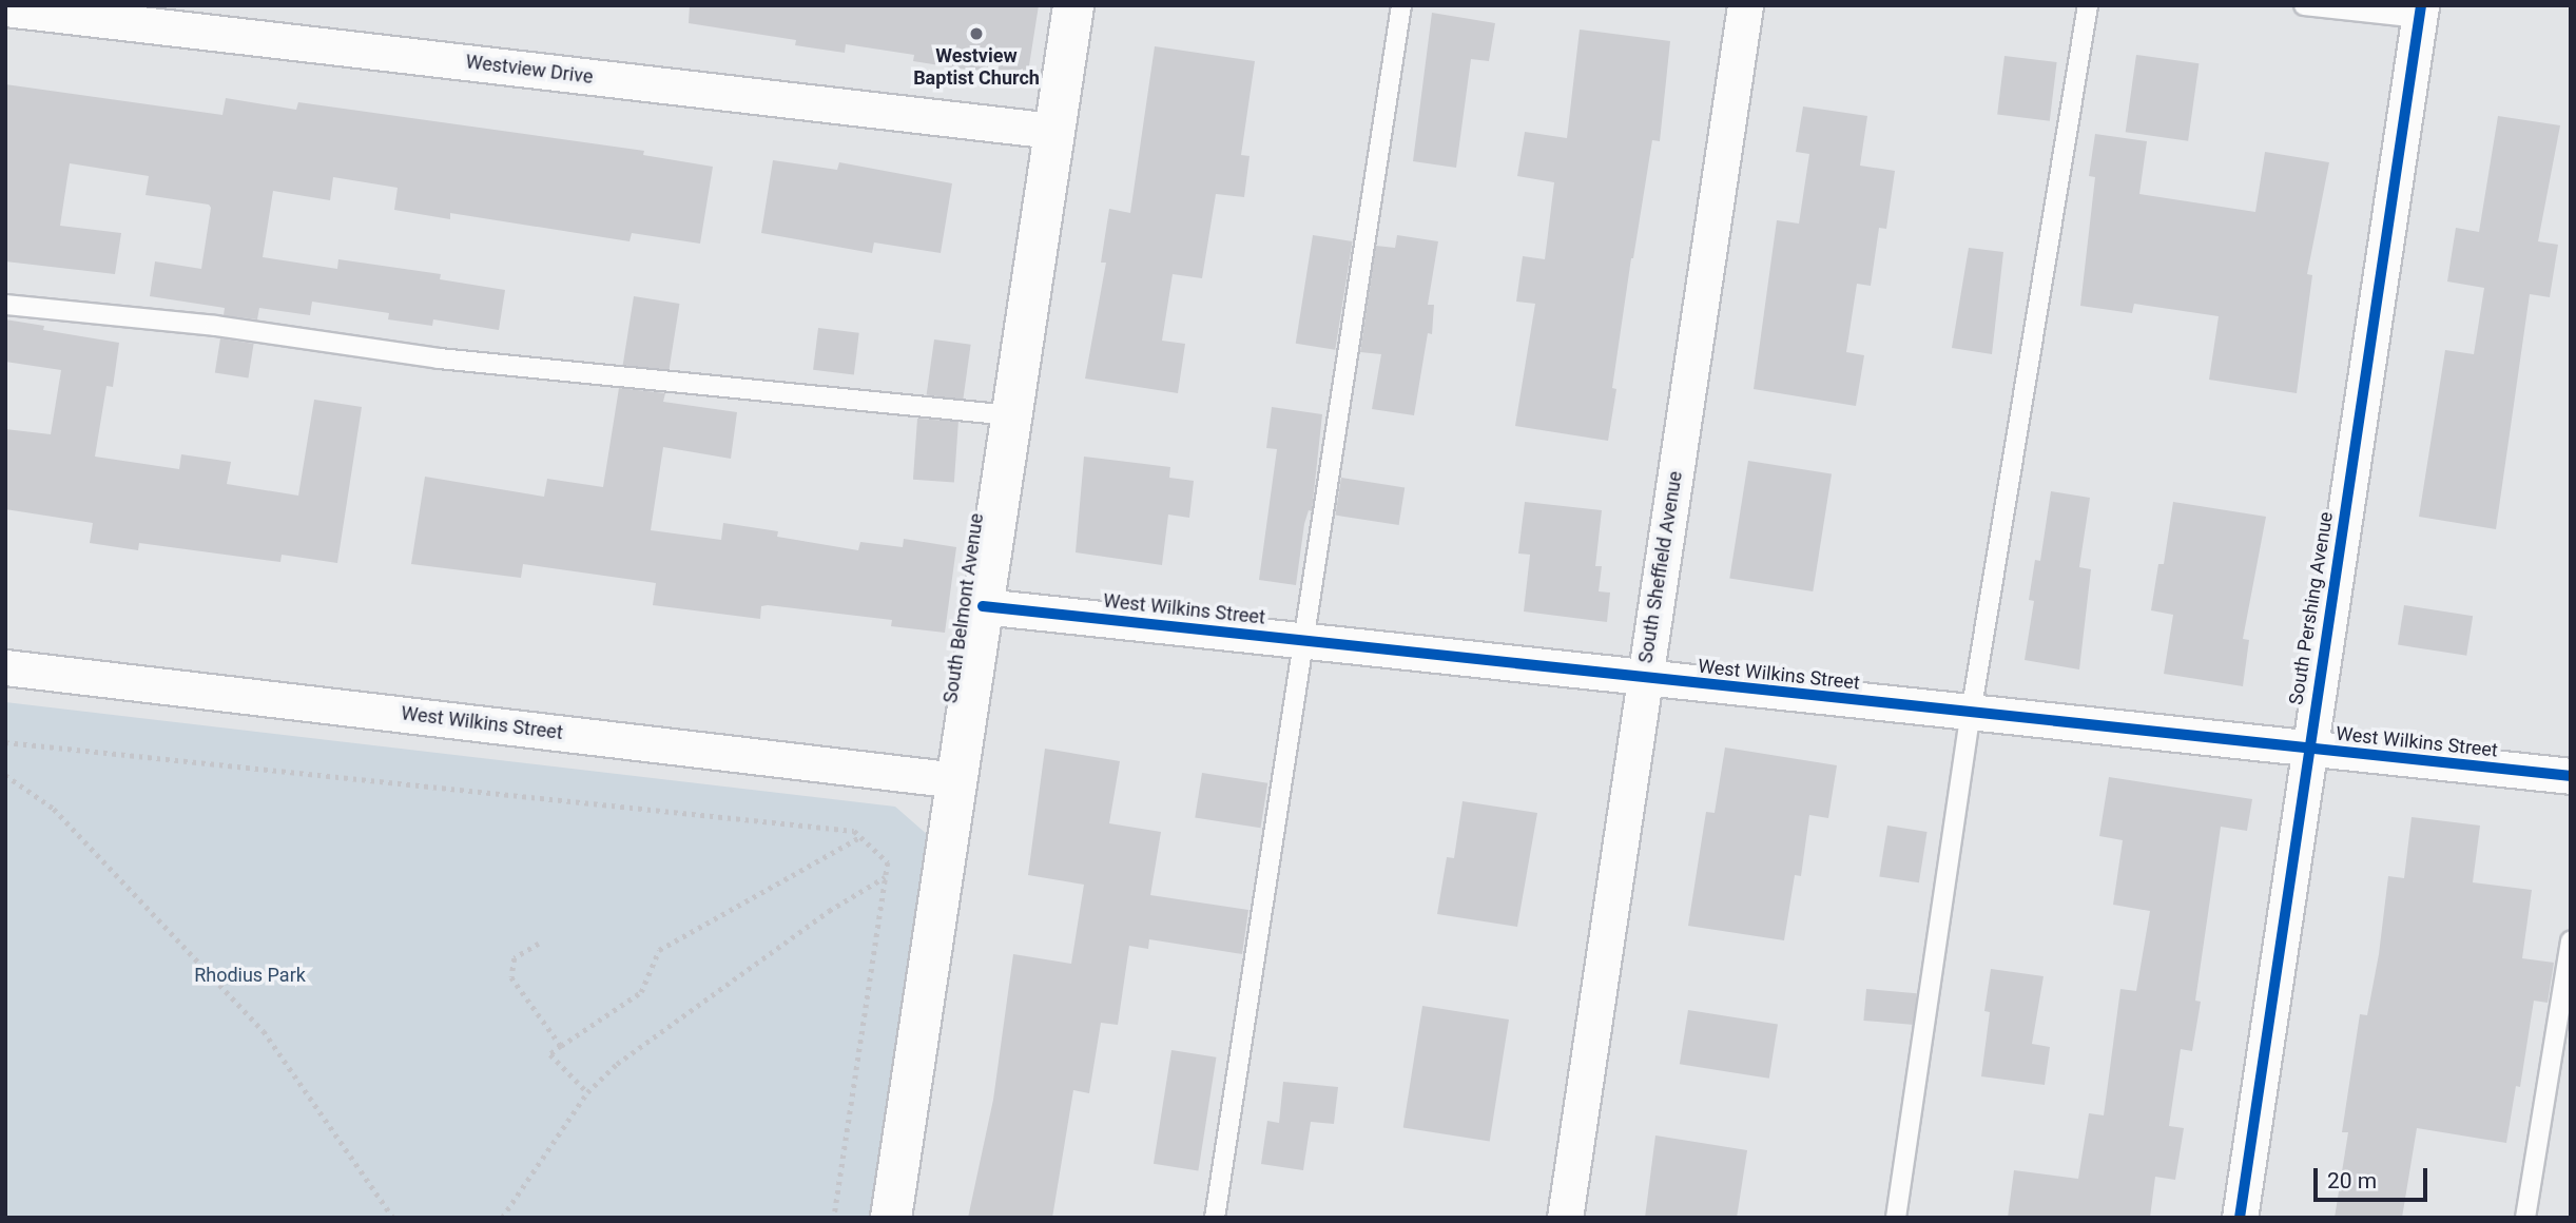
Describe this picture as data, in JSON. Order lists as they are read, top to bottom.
{
  "streets": {
    "main road": ["South Belmont Avenue"],
    "street": [
      "Westview Drive",
      "South Sheffield Avenue",
      "South Pershing Avenue",
      "West Wilkins Street"
    ]
  },
  "crossings": [
    ["Westview Drive", "South Belmont Avenue"],
    ["South Sheffield Avenue", "West Wilkins Street"],
    ["South Belmont Avenue", "West Wilkins Street"],
    ["South Pershing Avenue", "West Wilkins Street"]
  ],
  "parks": ["Rhodius Park"],
  "places": ["Westview Baptist Church"],
  "scale_bar": "20 m"
}
